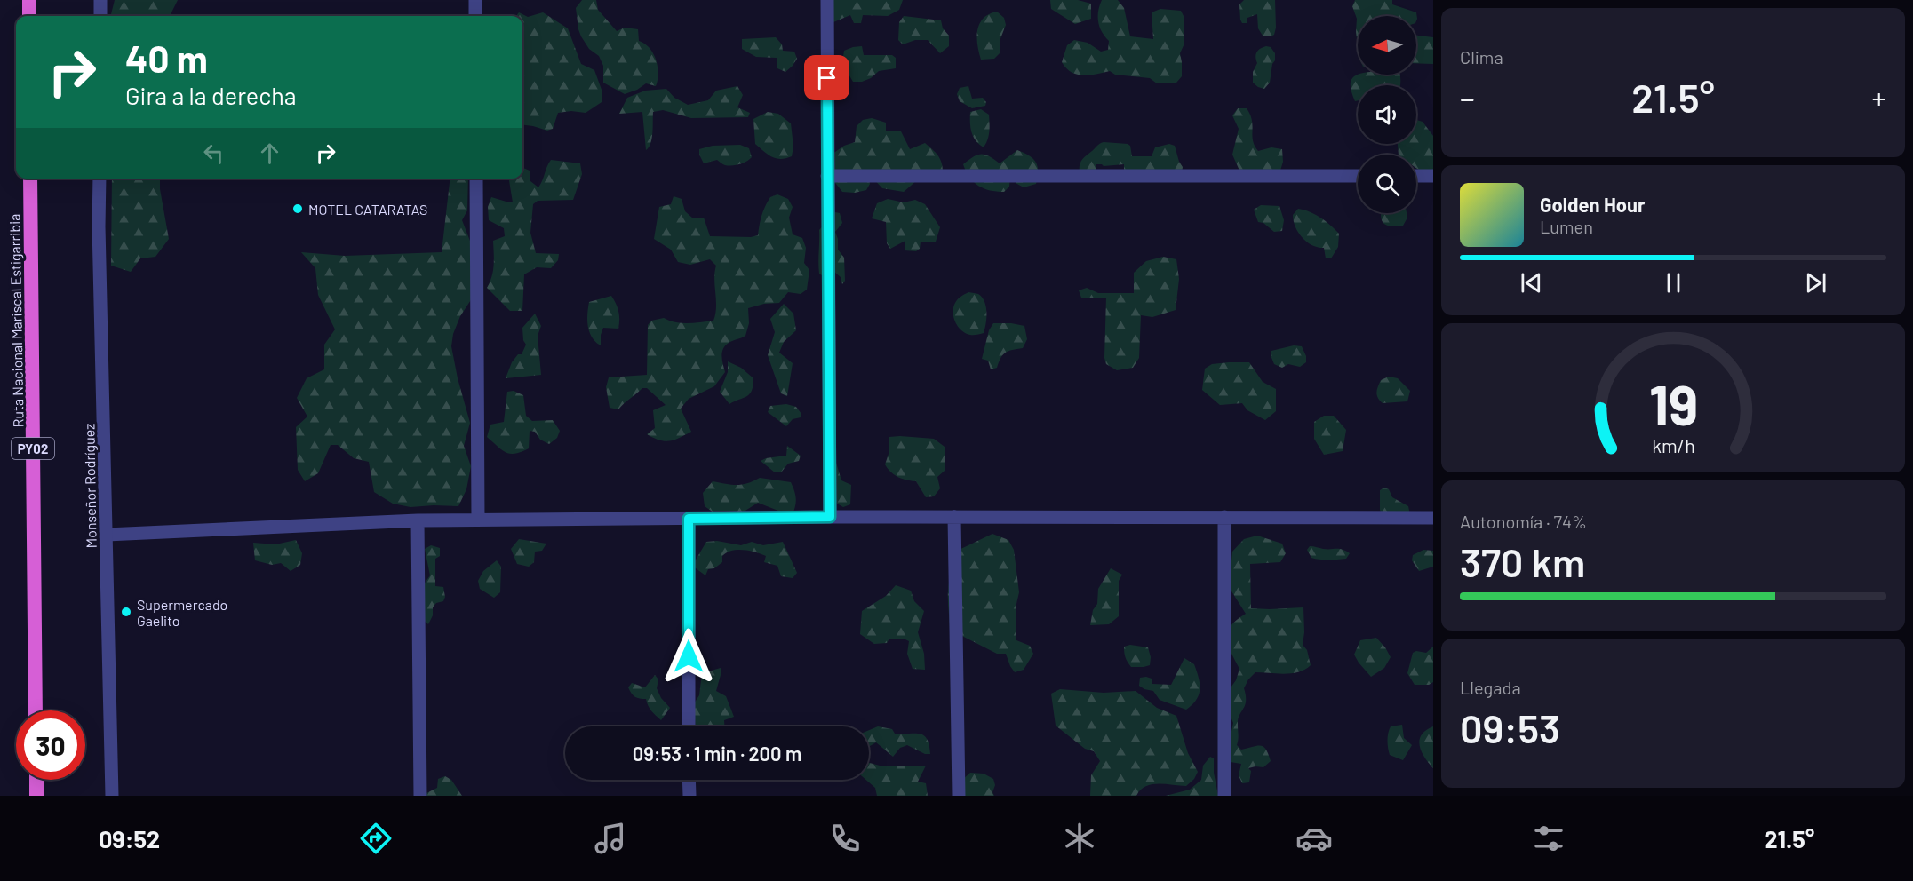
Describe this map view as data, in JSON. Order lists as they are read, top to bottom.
{
  "streets": {
    "highway": ["Ruta Nacional Mariscal Estigarribia", "PY02"],
    "street": ["Monseñor Rodríguez"]
  },
  "places": ["MOTEL CATARATAS", "Supermercado Gaelito"],
  "north": "left",
  "page": {
    "tile": [
      "Clima",
      ["Autonomía · 74%", "370 km"],
      ["Llegada", "09:53"]
    ],
    "turn": ["40 m", "Gira a la derecha"],
    "heat": ["−", "21.5°", "+"],
    "song": ["Golden Hour", "Lumen"],
    "limit": "30",
    "trip": "09:53 · 1 min · 200 m",
    "tabs": ["09:52", "21.5°"],
    "gauge": ["19", "km/h"]
  }
}
